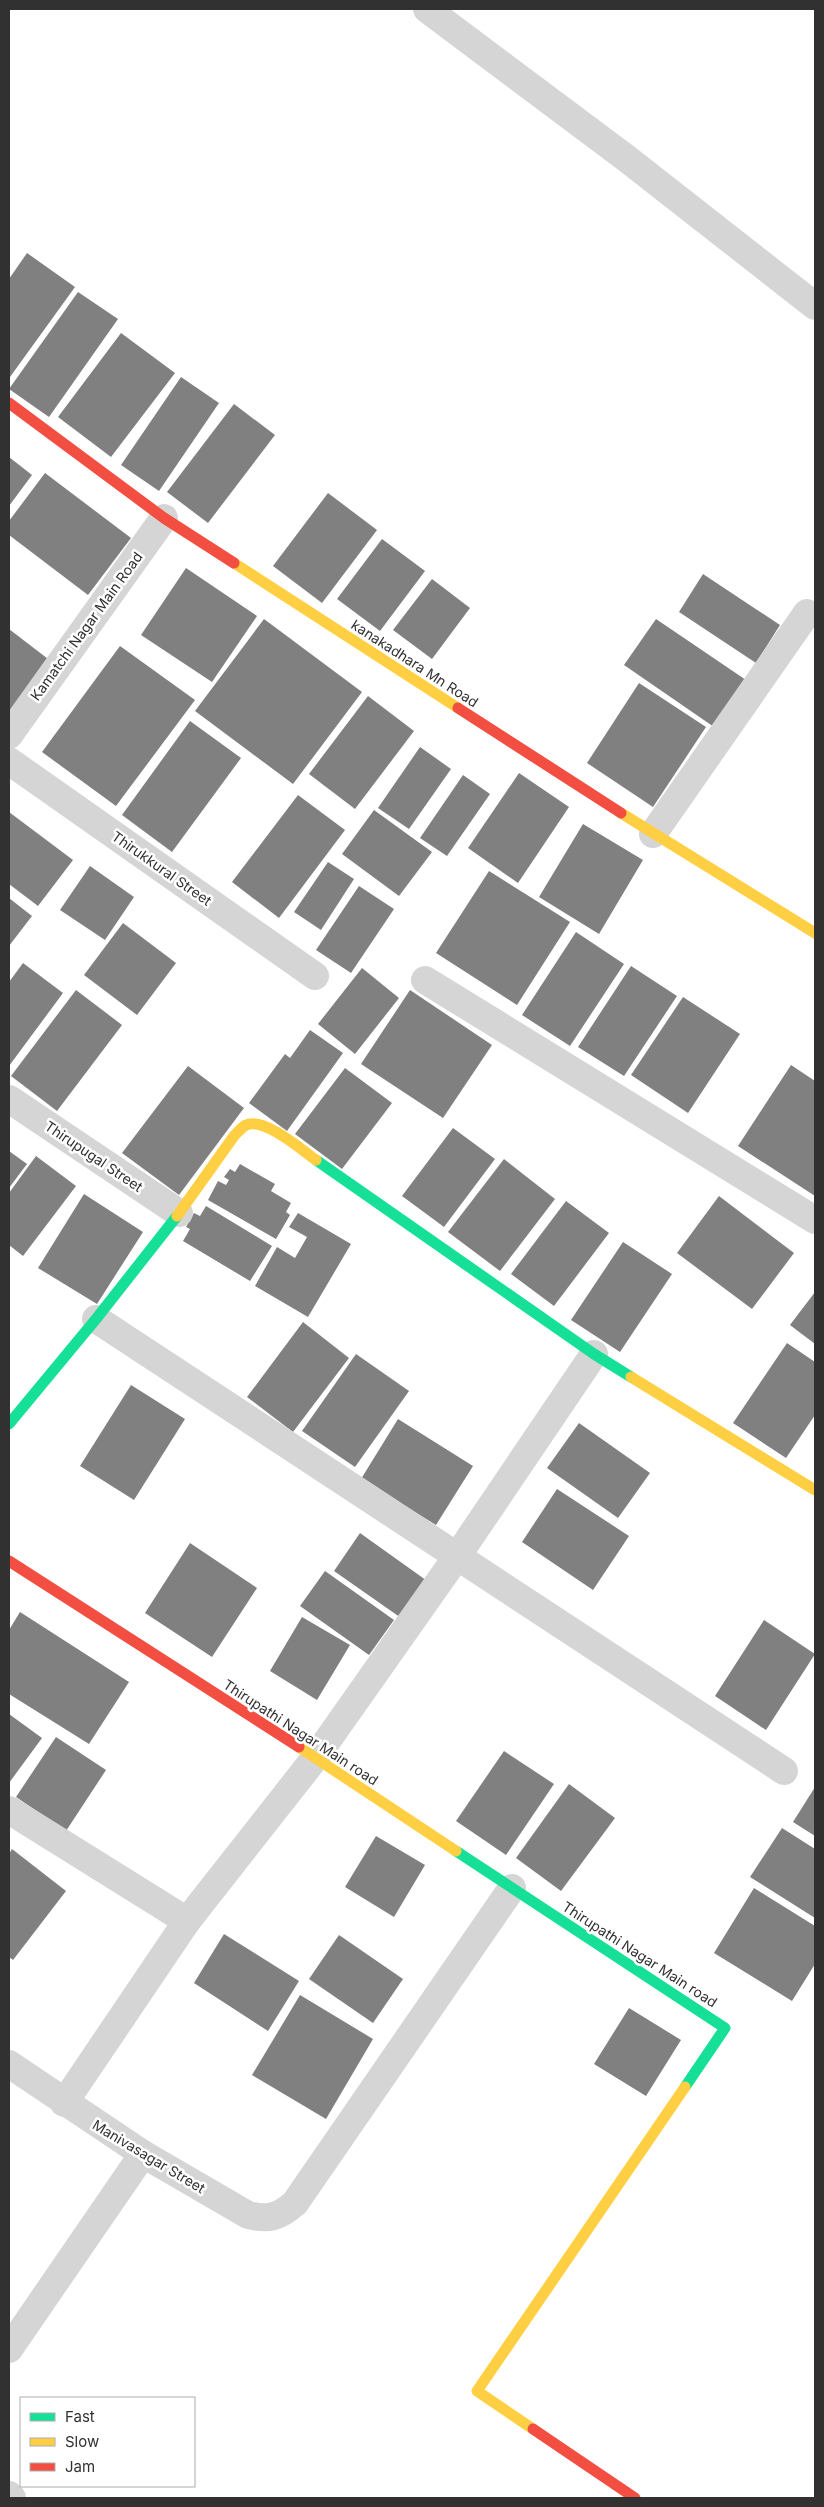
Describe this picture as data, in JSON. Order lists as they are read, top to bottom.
{
  "streets": {
    "street": [
      "Kamatchi Nagar Main Road",
      "kanakadhara Mn Road",
      "Thirukkural Street",
      "Thirupugal Street",
      "Thirupathi Nagar Main road",
      "Manivasagar Street"
    ]
  },
  "crossings": [
    ["Kamatchi Nagar Main Road", "kanakadhara Mn Road"],
    ["Thirupathi Nagar Main road", "Manivasagar Street"]
  ],
  "legend": ["Fast", "Slow", "Jam"]
}
